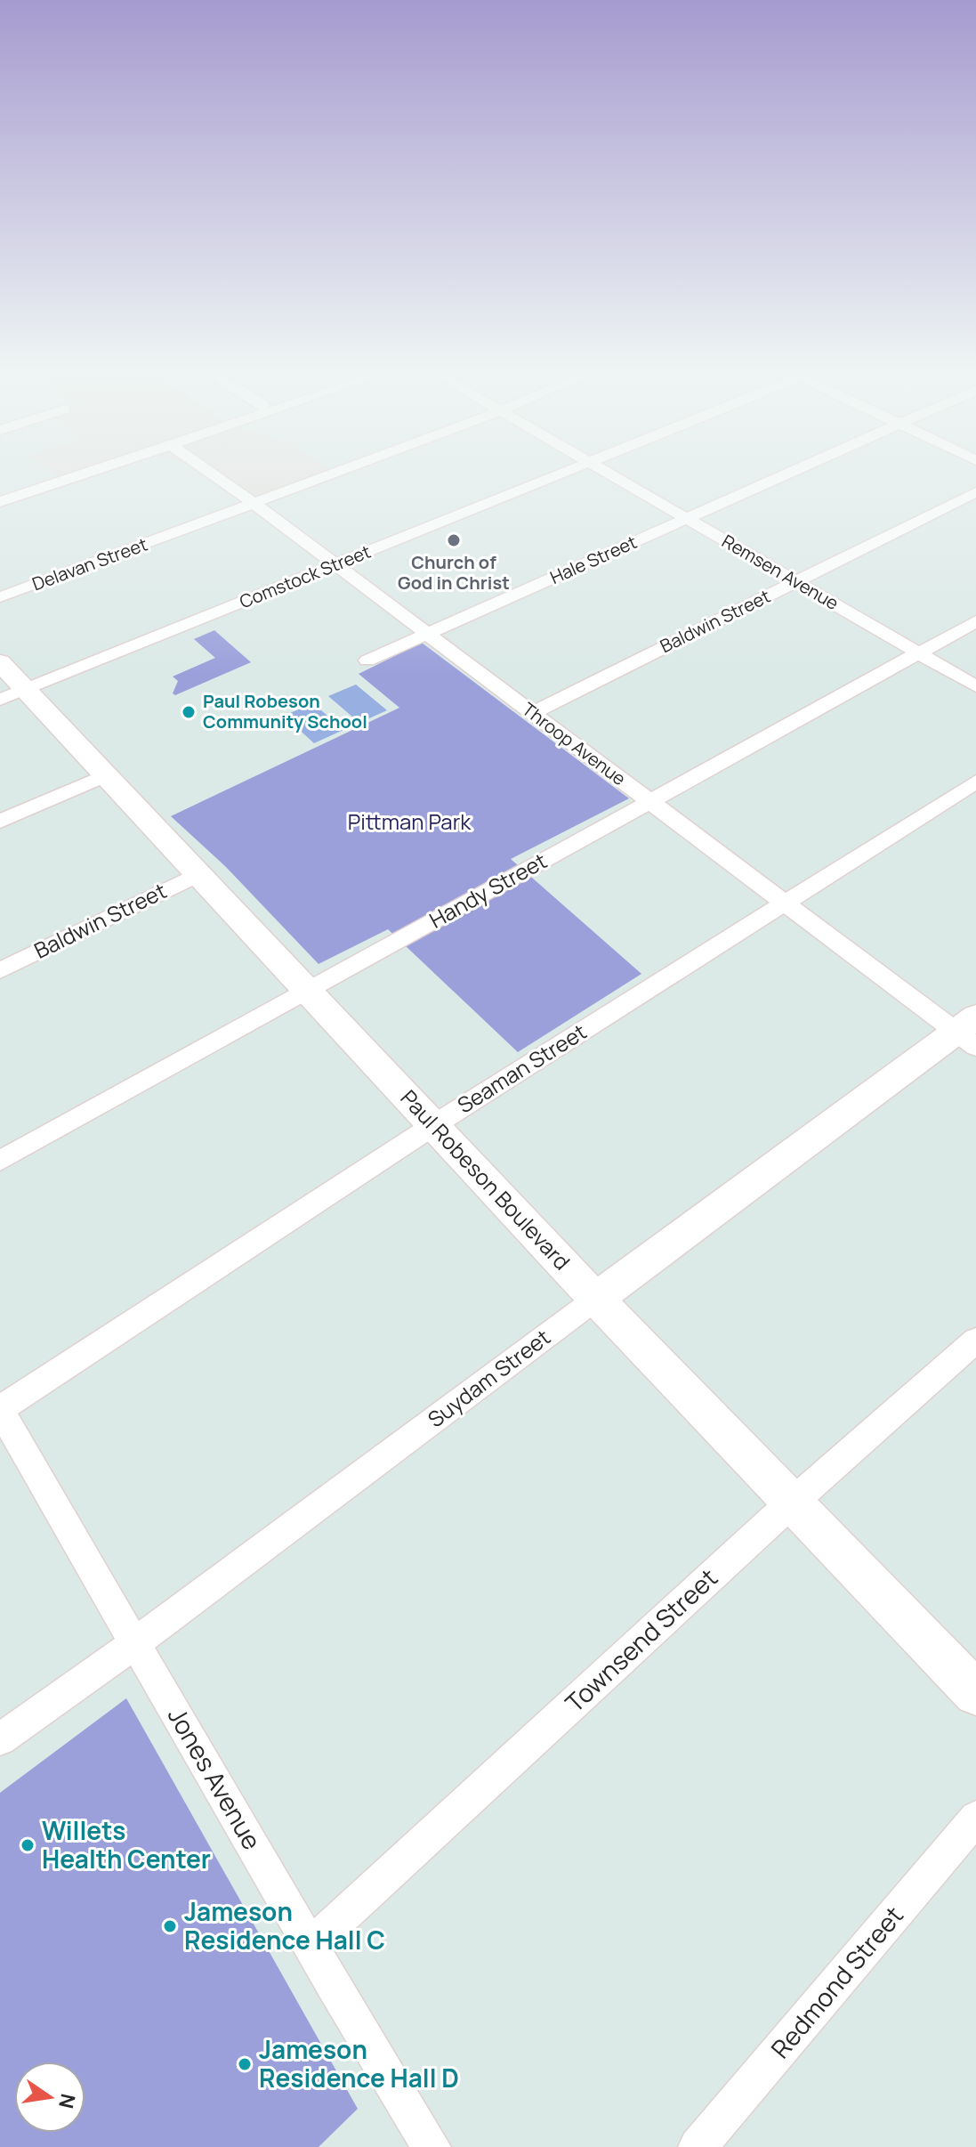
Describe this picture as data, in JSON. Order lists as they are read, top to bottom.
{
  "streets": {
    "street": [
      "Hale Street",
      "Delavan Street",
      "Remsen Avenue",
      "Comstock Street",
      "Baldwin Street",
      "Throop Avenue",
      "Handy Street",
      "Seaman Street",
      "Paul Robeson Boulevard",
      "Suydam Street",
      "Townsend Street",
      "Jones Avenue",
      "Redmond Street"
    ]
  },
  "crossings": [
    ["Hale Street", "Remsen Avenue"],
    ["Hale Street", "Throop Avenue"],
    ["Delavan Street", "Throop Avenue"],
    ["Remsen Avenue", "Baldwin Street"],
    ["Remsen Avenue", "Handy Street"],
    ["Comstock Street", "Throop Avenue"],
    ["Comstock Street", "Paul Robeson Boulevard"],
    ["Baldwin Street", "Throop Avenue"],
    ["Baldwin Street", "Paul Robeson Boulevard"],
    ["Throop Avenue", "Handy Street"],
    ["Throop Avenue", "Seaman Street"],
    ["Throop Avenue", "Suydam Street"],
    ["Handy Street", "Paul Robeson Boulevard"],
    ["Seaman Street", "Paul Robeson Boulevard"],
    ["Seaman Street", "Jones Avenue"],
    ["Paul Robeson Boulevard", "Suydam Street"],
    ["Paul Robeson Boulevard", "Townsend Street"],
    ["Suydam Street", "Jones Avenue"],
    ["Townsend Street", "Jones Avenue"]
  ],
  "parks": ["Pittman Park"],
  "places": [
    "Church of God in Christ",
    "Paul Robeson Community School",
    "Willets Health Center",
    "Jameson Residence Hall C",
    "Jameson Residence Hall D"
  ],
  "north": "right"
}
